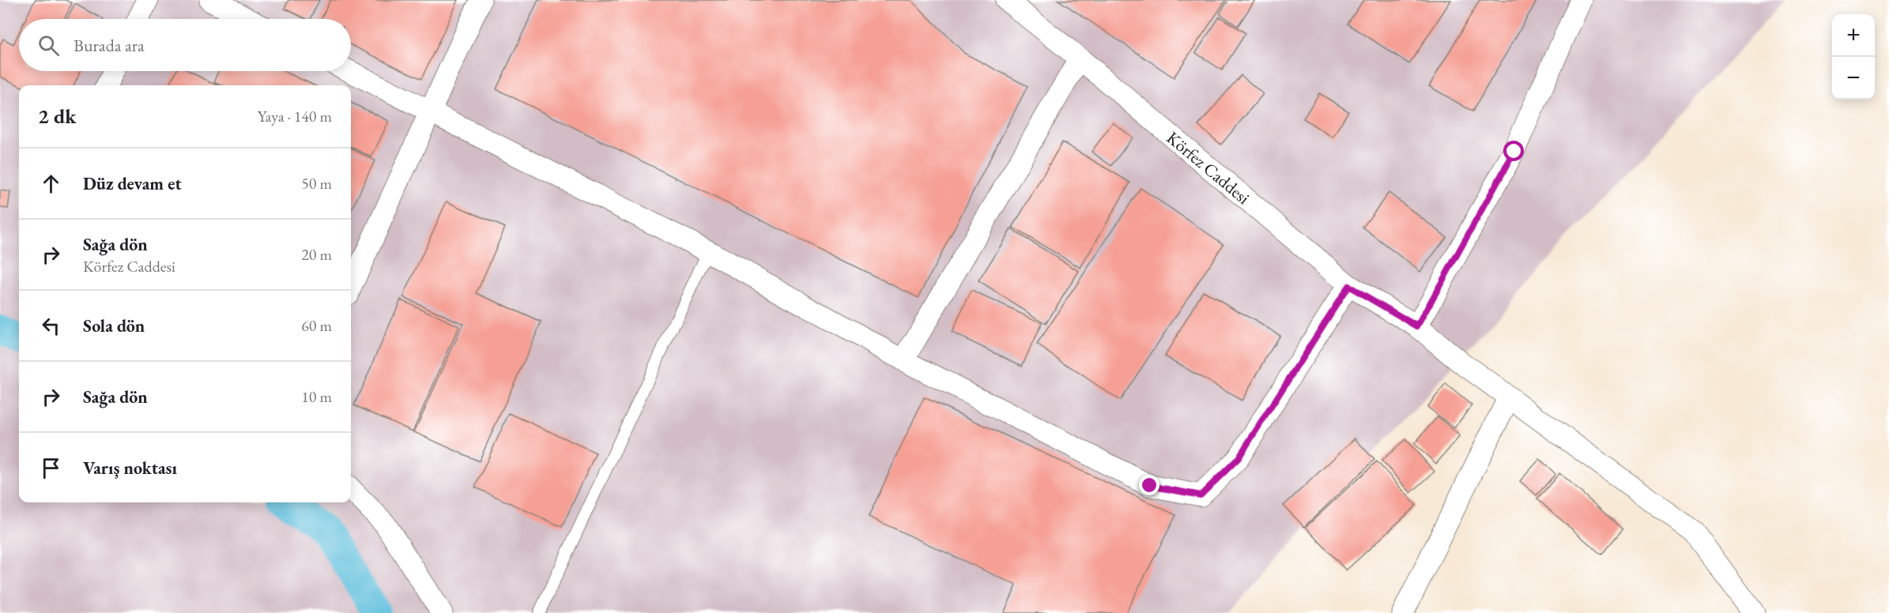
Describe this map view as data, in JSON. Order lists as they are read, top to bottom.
{
  "streets": {
    "street": ["Körfez Caddesi"]
  },
  "page": {
    "map_buttons": ["+", "−"],
    "search": "Burada ara",
    "heading": ["2 dk", "Yaya · 140 m"],
    "list": [
      ["Düz devam et", "50 m"],
      ["Sağa dön", "Körfez Caddesi", "20 m"],
      ["Sola dön", "60 m"],
      ["Sağa dön", "10 m"],
      "Varış noktası"
    ]
  }
}
